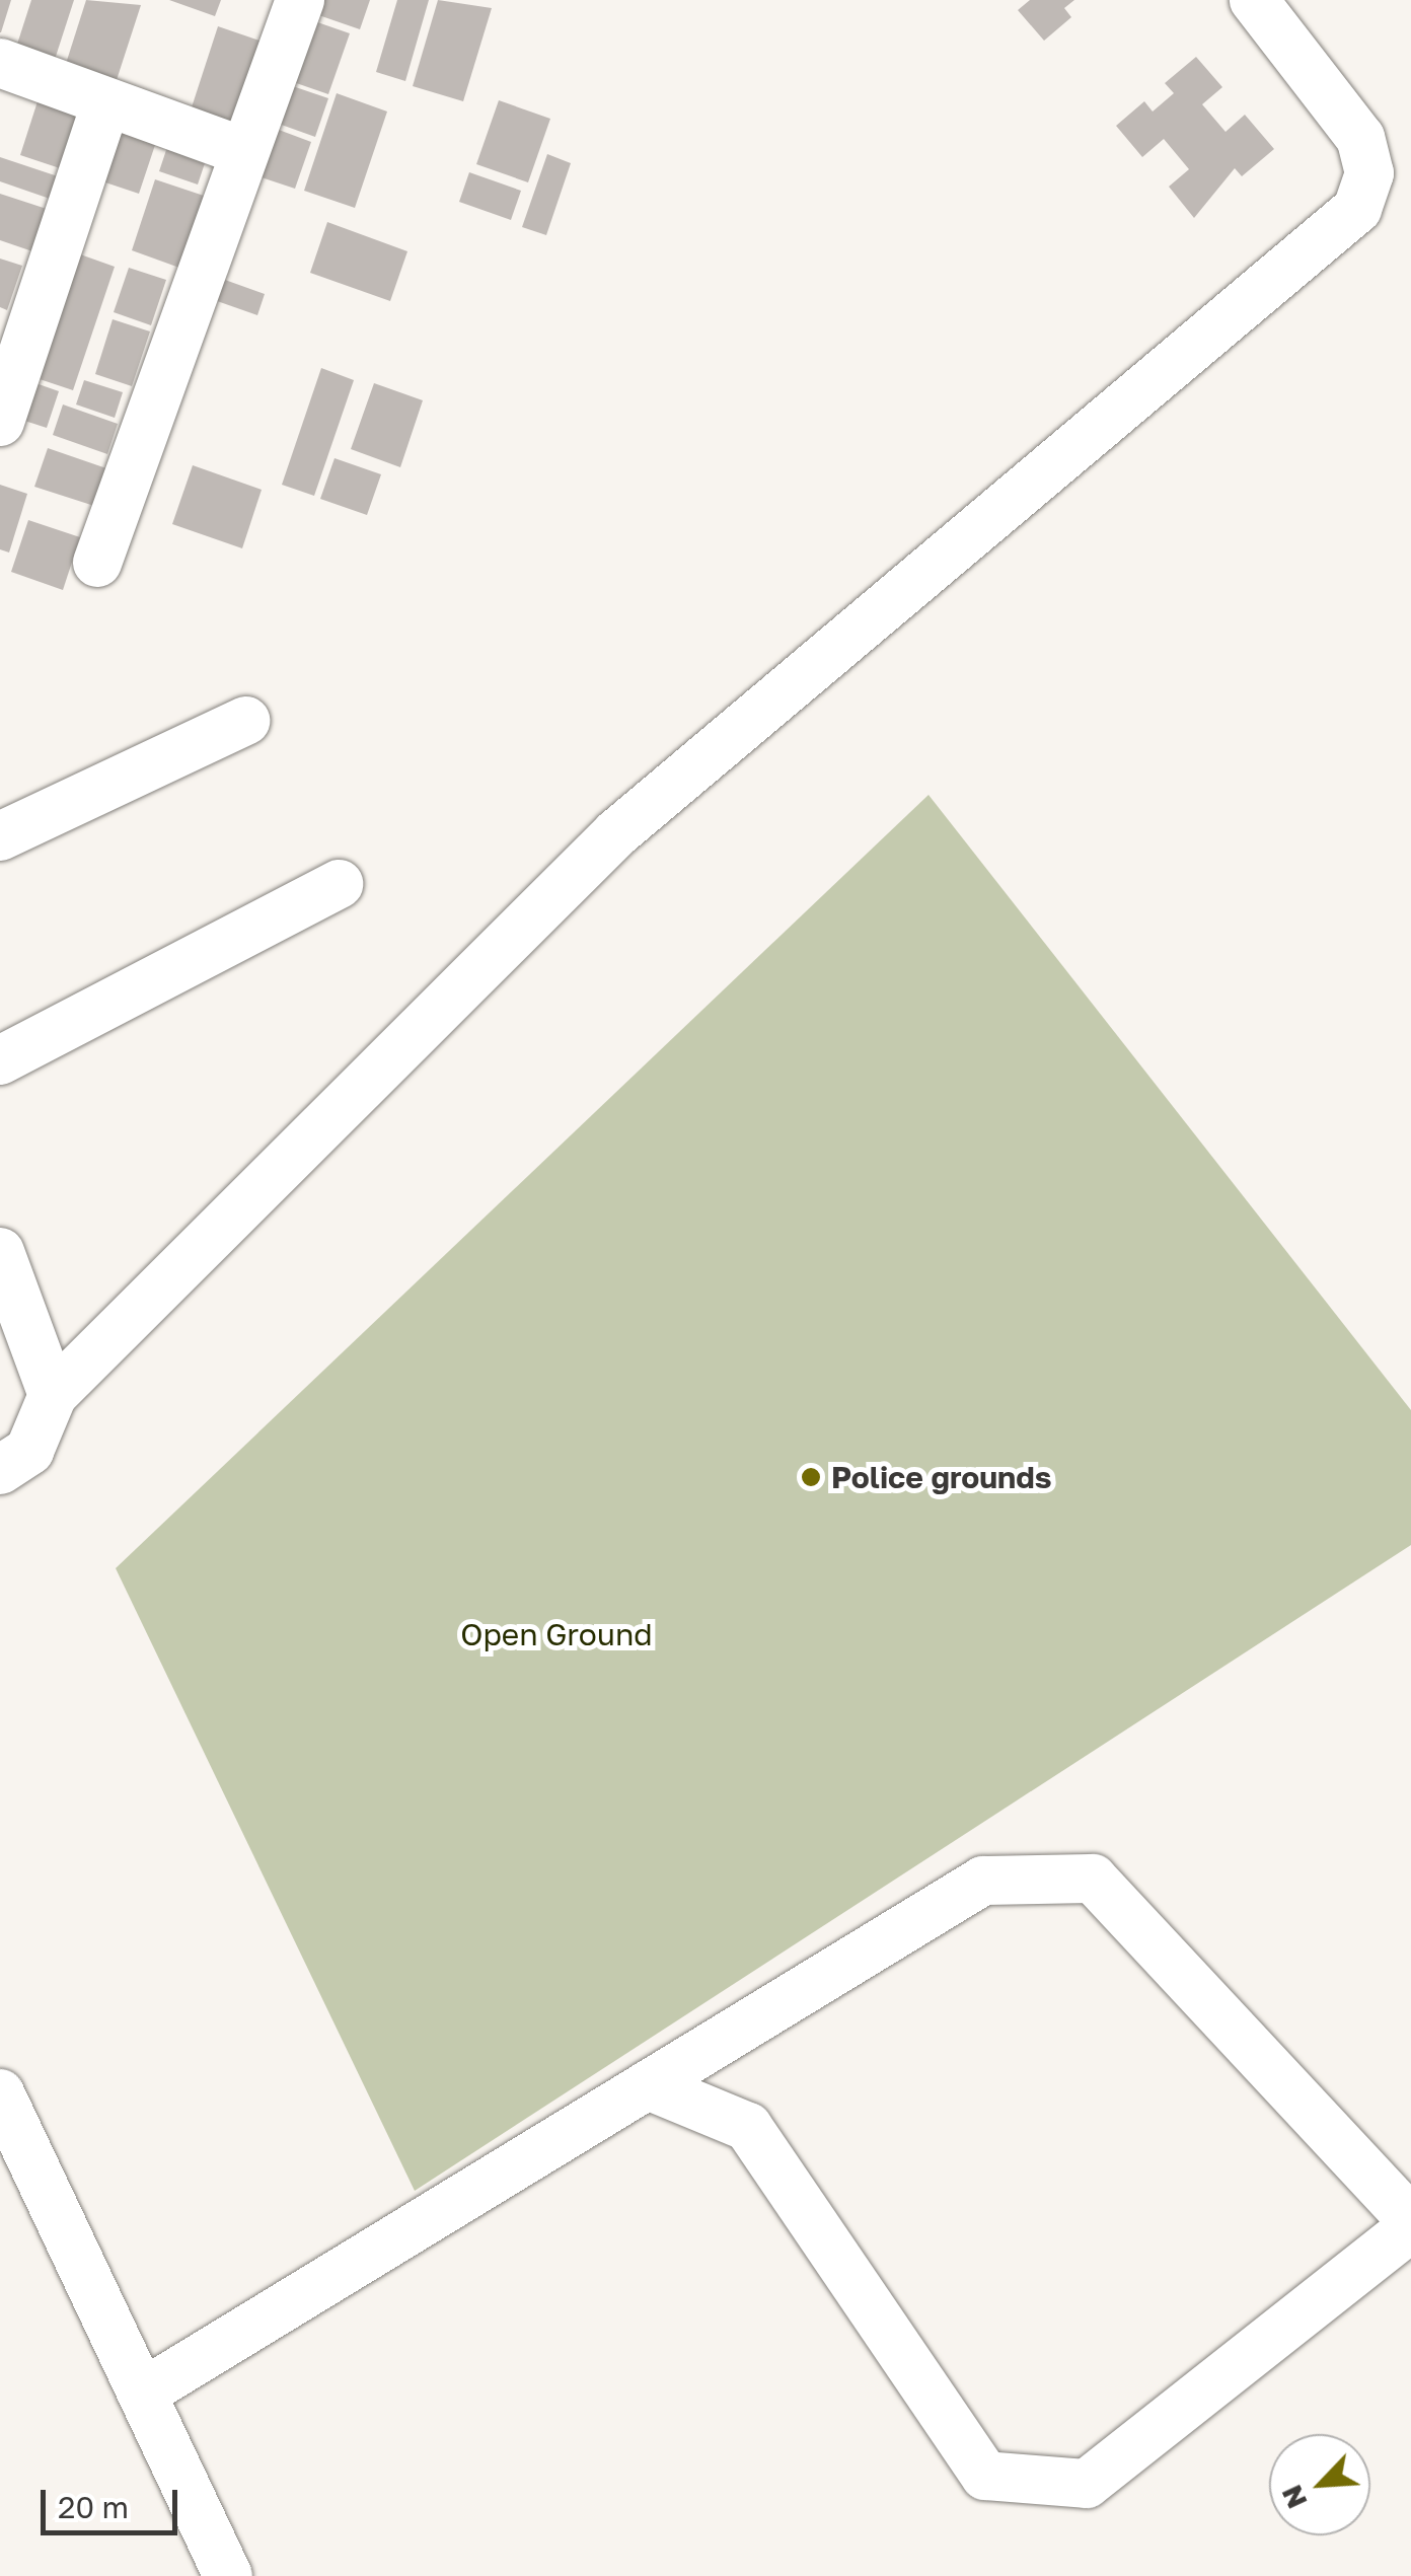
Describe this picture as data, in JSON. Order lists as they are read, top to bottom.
{
  "parks": ["Open Ground"],
  "places": ["Police grounds"],
  "scale_bar": "20 m",
  "north": "bottom left"
}
